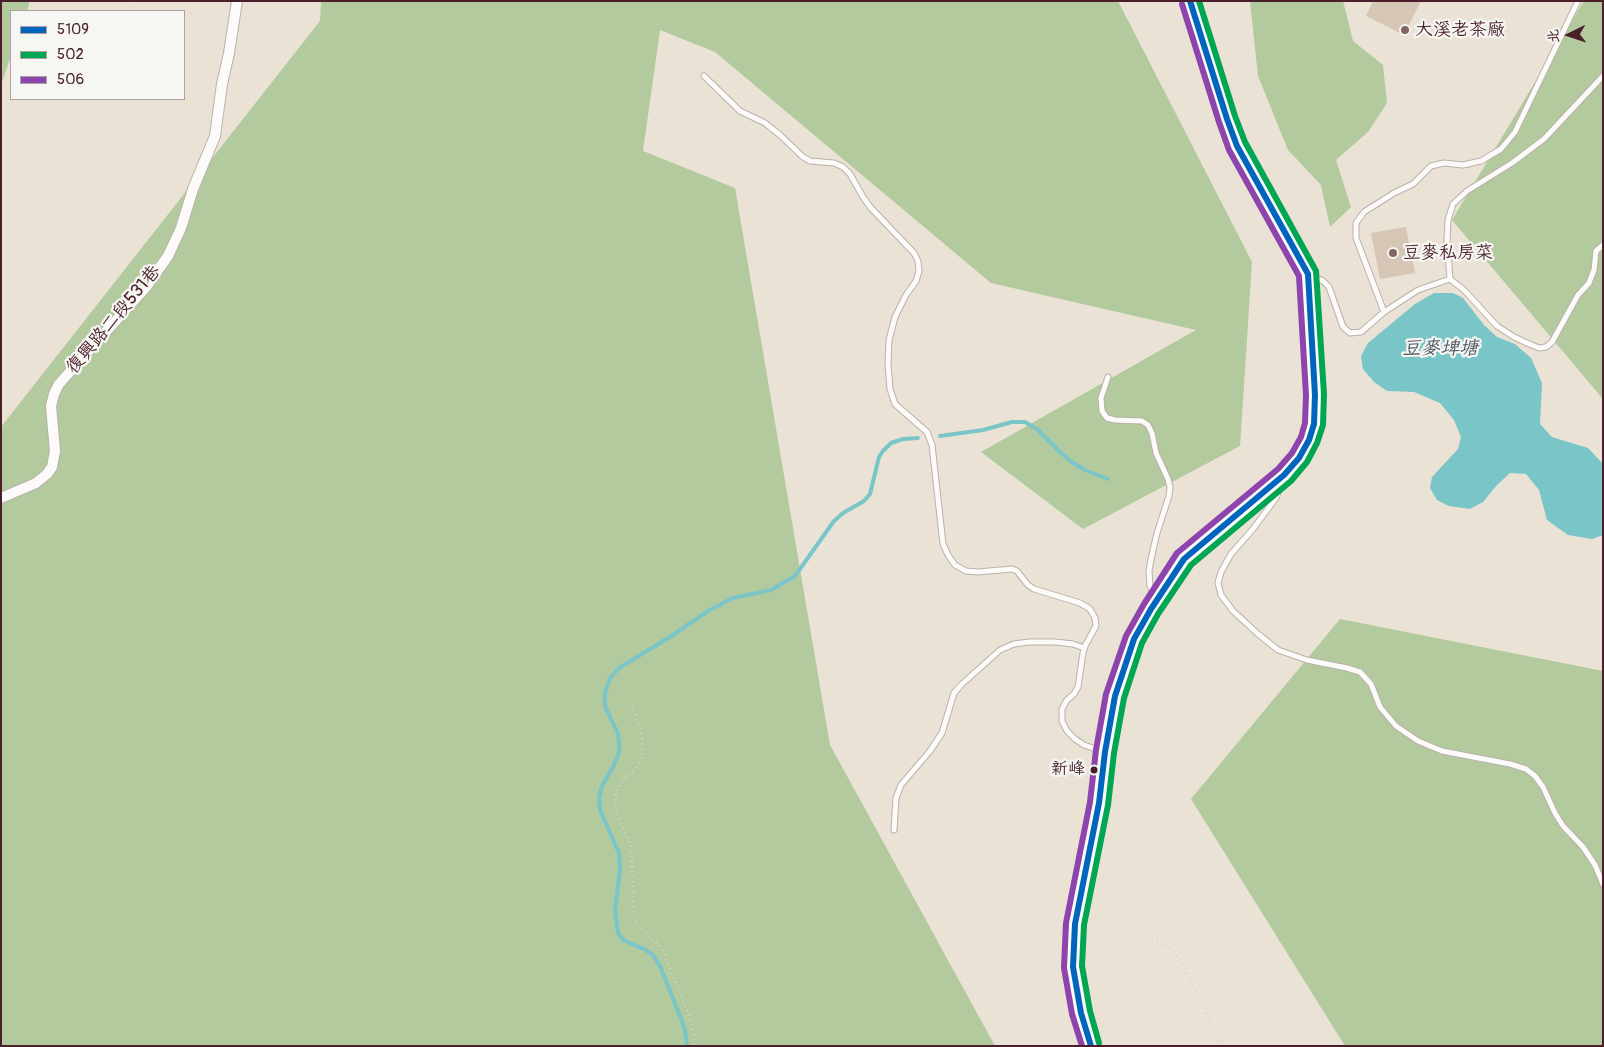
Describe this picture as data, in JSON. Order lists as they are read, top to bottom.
{
  "streets": {
    "street": ["復興路二段531巷"]
  },
  "water": ["豆麥埤塘"],
  "places": ["大溪老茶廠", "豆麥私房菜", "新峰"],
  "lines": ["transit line 5109", "transit line 502", "transit line 506"],
  "legend": ["5109", "502", "506"],
  "north": "left"
}
